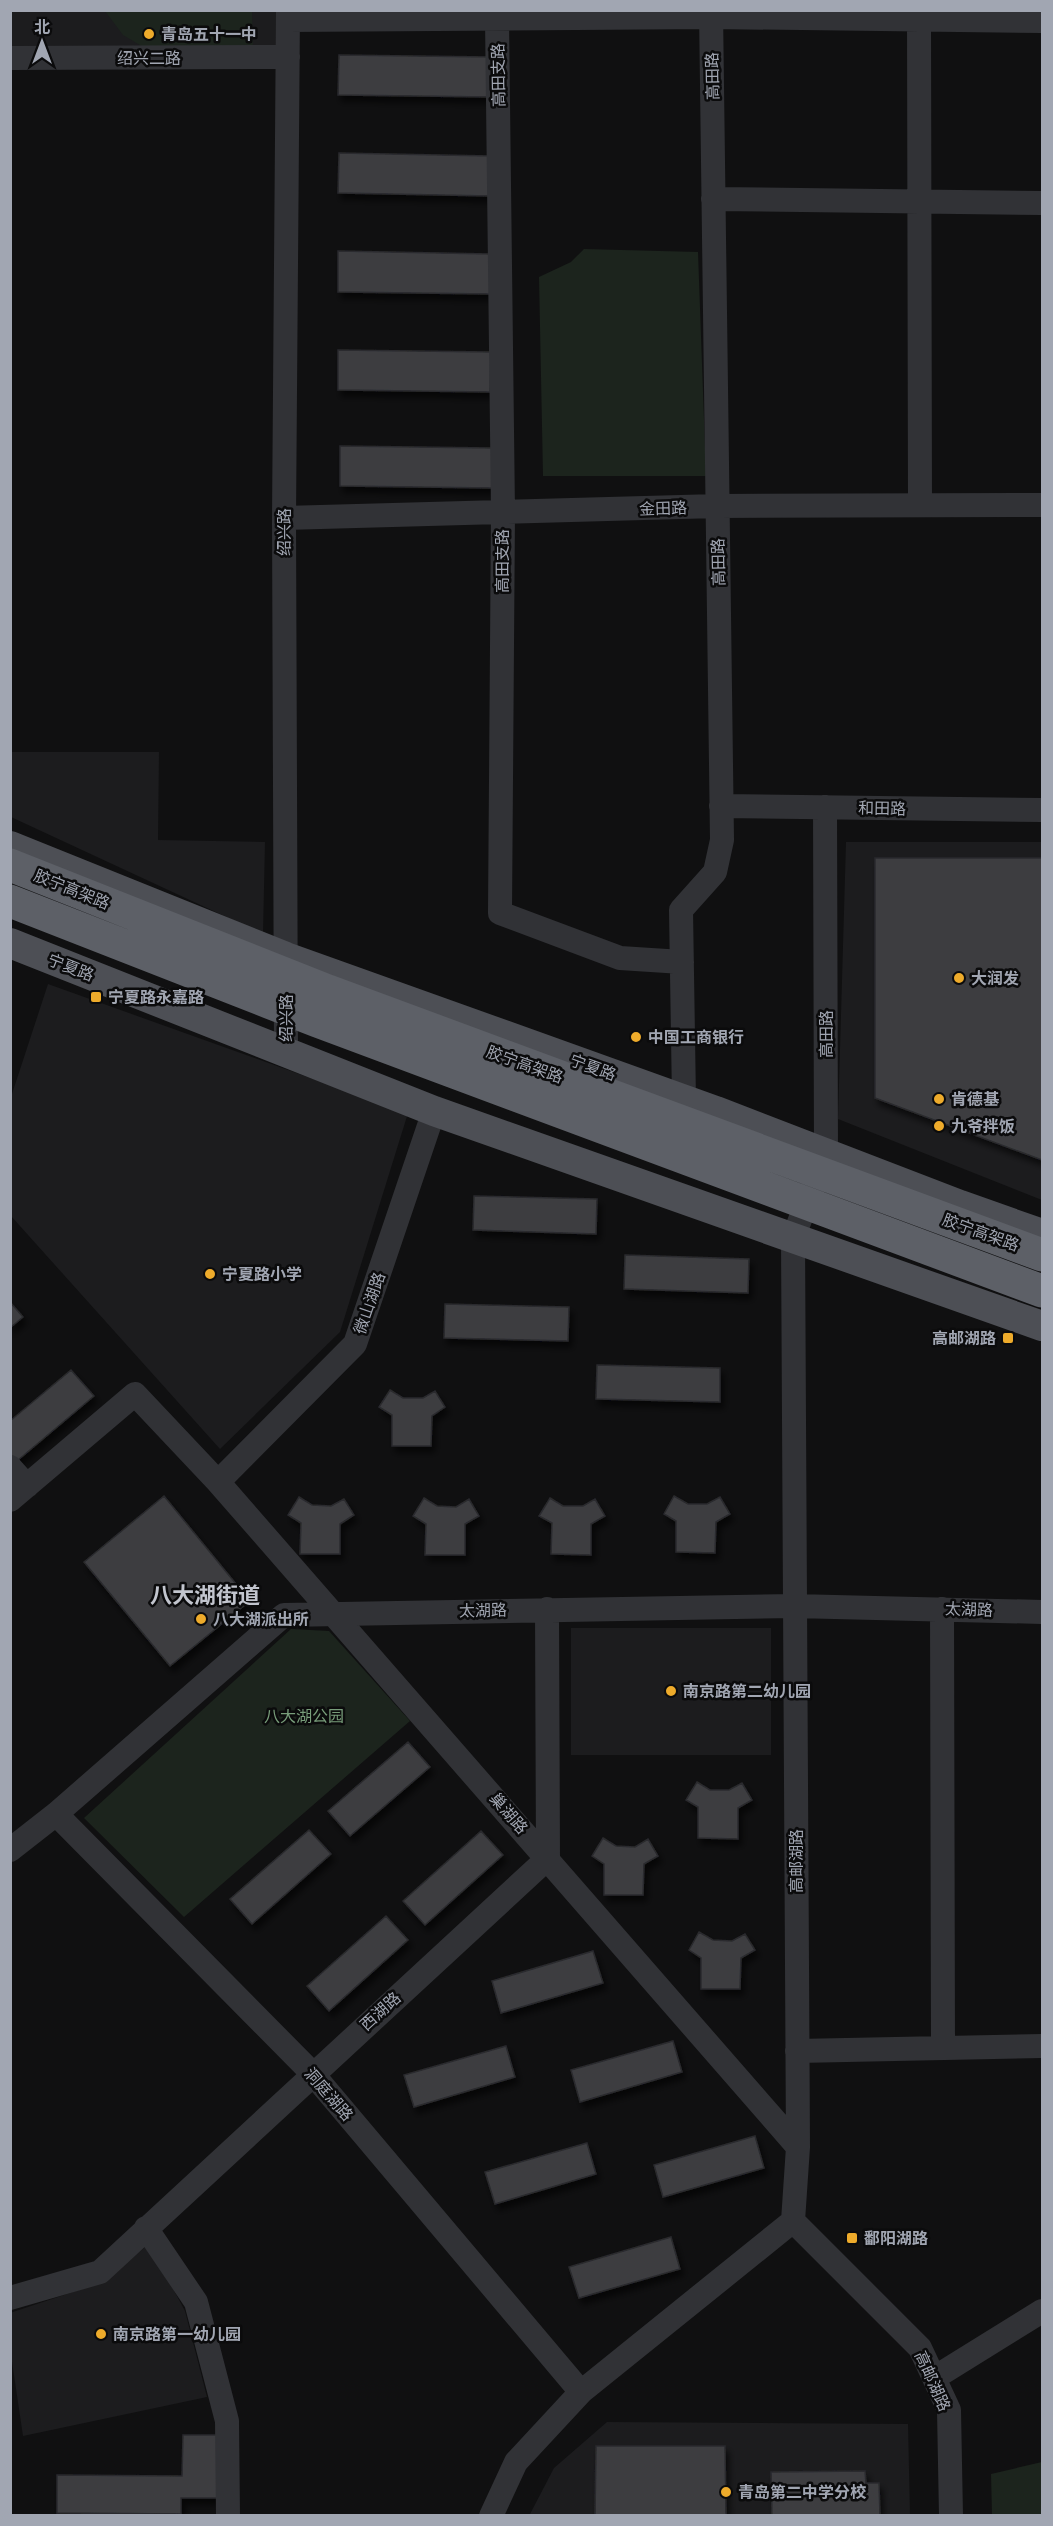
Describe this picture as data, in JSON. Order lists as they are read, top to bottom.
{
  "streets": {
    "highway": ["胶宁高架路"],
    "main road": ["宁夏路"],
    "street": [
      "绍兴二路",
      "高田支路",
      "高田路",
      "金田路",
      "绍兴路",
      "和田路",
      "微山湖路",
      "太湖路",
      "巢湖路",
      "高邮湖路",
      "西湖路",
      "洞庭湖路"
    ]
  },
  "crossings": [
    ["绍兴二路", "绍兴路"],
    ["高田支路", "高田路"],
    ["高田支路", "金田路"],
    ["高田路", "金田路"],
    ["高田路", "和田路"],
    ["高田路", "宁夏路"],
    ["高田路", "高邮湖路"],
    ["金田路", "绍兴路"],
    ["绍兴路", "宁夏路"],
    ["宁夏路", "微山湖路"],
    ["宁夏路", "高邮湖路"],
    ["微山湖路", "巢湖路"],
    ["太湖路", "巢湖路"],
    ["太湖路", "高邮湖路"],
    ["太湖路", "洞庭湖路"],
    ["巢湖路", "高邮湖路"],
    ["巢湖路", "西湖路"],
    ["西湖路", "洞庭湖路"]
  ],
  "districts": ["八大湖街道"],
  "parks": ["八大湖公园"],
  "places": {
    "other": [
      "青岛五十一中",
      "大润发",
      "中国工商银行",
      "肯德基",
      "九爷拌饭",
      "宁夏路小学",
      "八大湖派出所",
      "南京路第二幼儿园",
      "南京路第一幼儿园",
      "青岛第二中学分校"
    ],
    "transit": ["宁夏路永嘉路", "高邮湖路", "鄱阳湖路"]
  },
  "north": "top"
}
